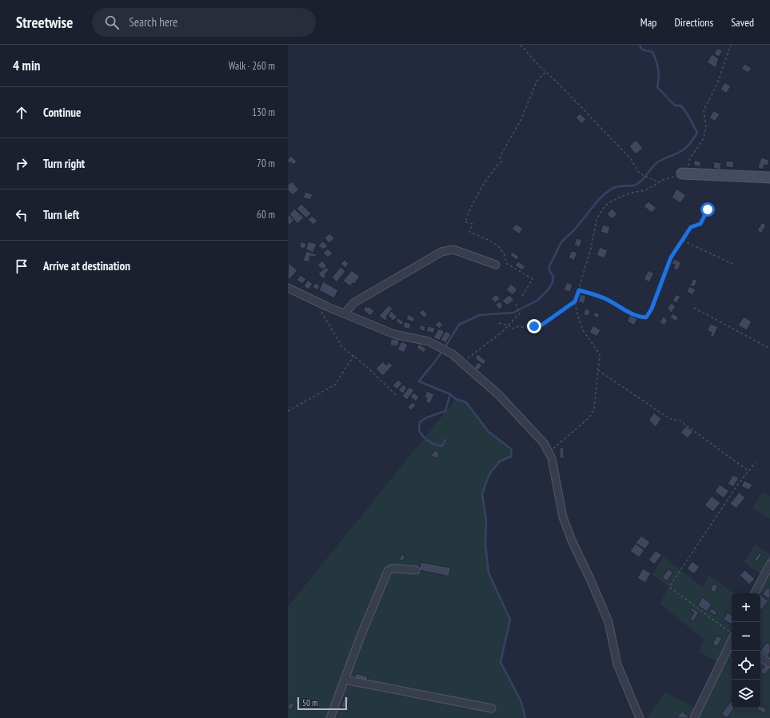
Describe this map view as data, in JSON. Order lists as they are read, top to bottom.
{
  "scale_bar": "50 m",
  "page": {
    "header": "Streetwise",
    "search": "Search here",
    "nav": ["Map", "Directions", "Saved"],
    "heading": ["4 min", "Walk · 260 m"],
    "list": [
      ["Continue", "130 m"],
      ["Turn right", "70 m"],
      ["Turn left", "60 m"],
      "Arrive at destination"
    ],
    "map_buttons": ["+", "−"],
    "scale": "50 m"
  }
}
